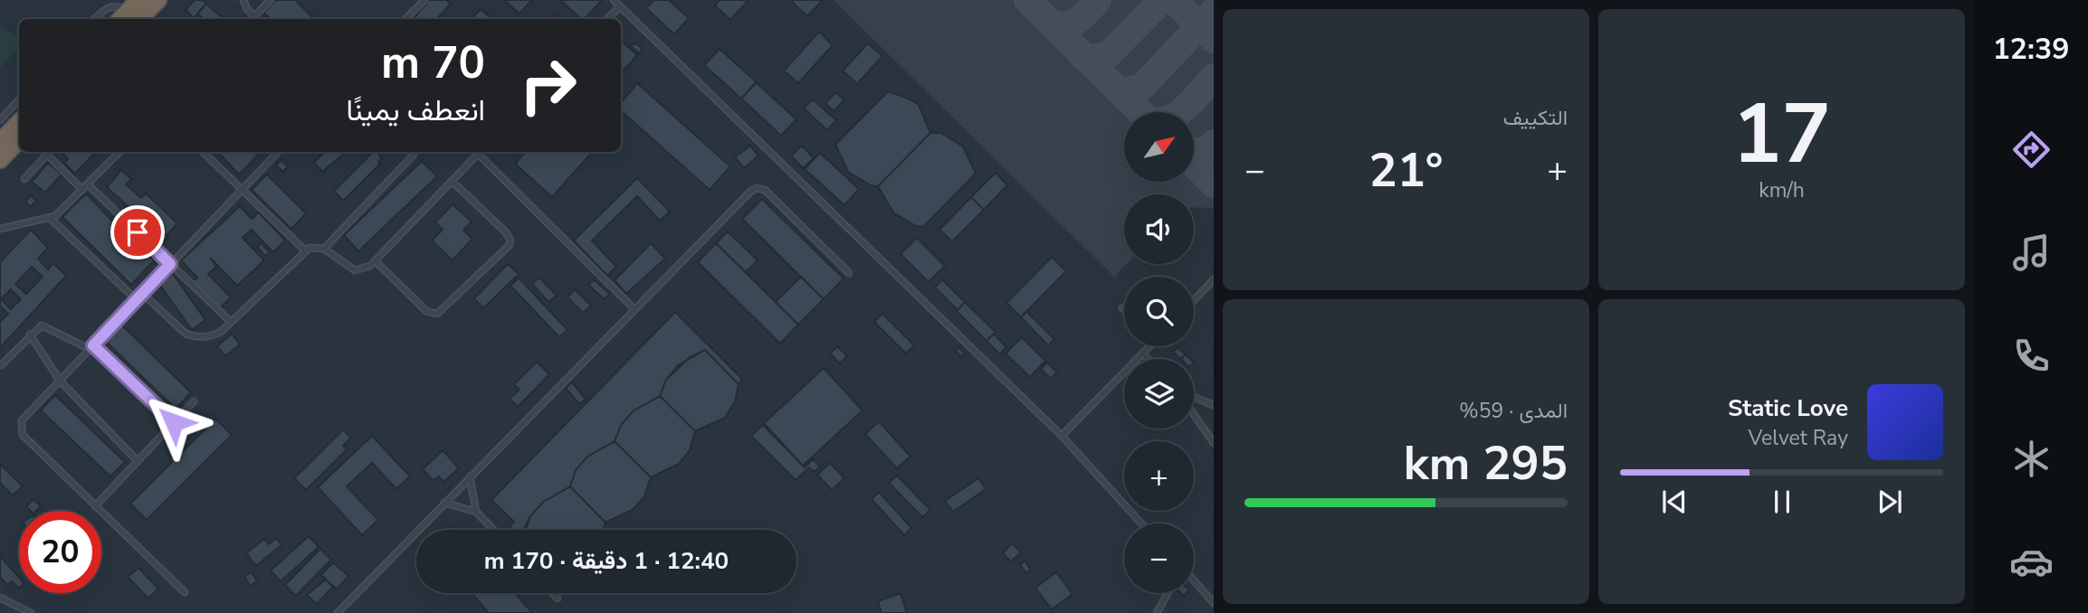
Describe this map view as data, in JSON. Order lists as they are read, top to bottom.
{
  "north": "top right",
  "page": {
    "tabs": "12:39",
    "tile": [
      ["17", "km/h"],
      "التكييف",
      ["المدى · 59%", "295 km"]
    ],
    "turn": ["70 m", "انعطف يمينًا"],
    "map_buttons": ["+", "−"],
    "heat": ["−", "21°", "+"],
    "song": ["Static Love", "Velvet Ray"],
    "limit": "20",
    "trip": "12:40 · 1 دقيقة · 170 m"
  }
}
